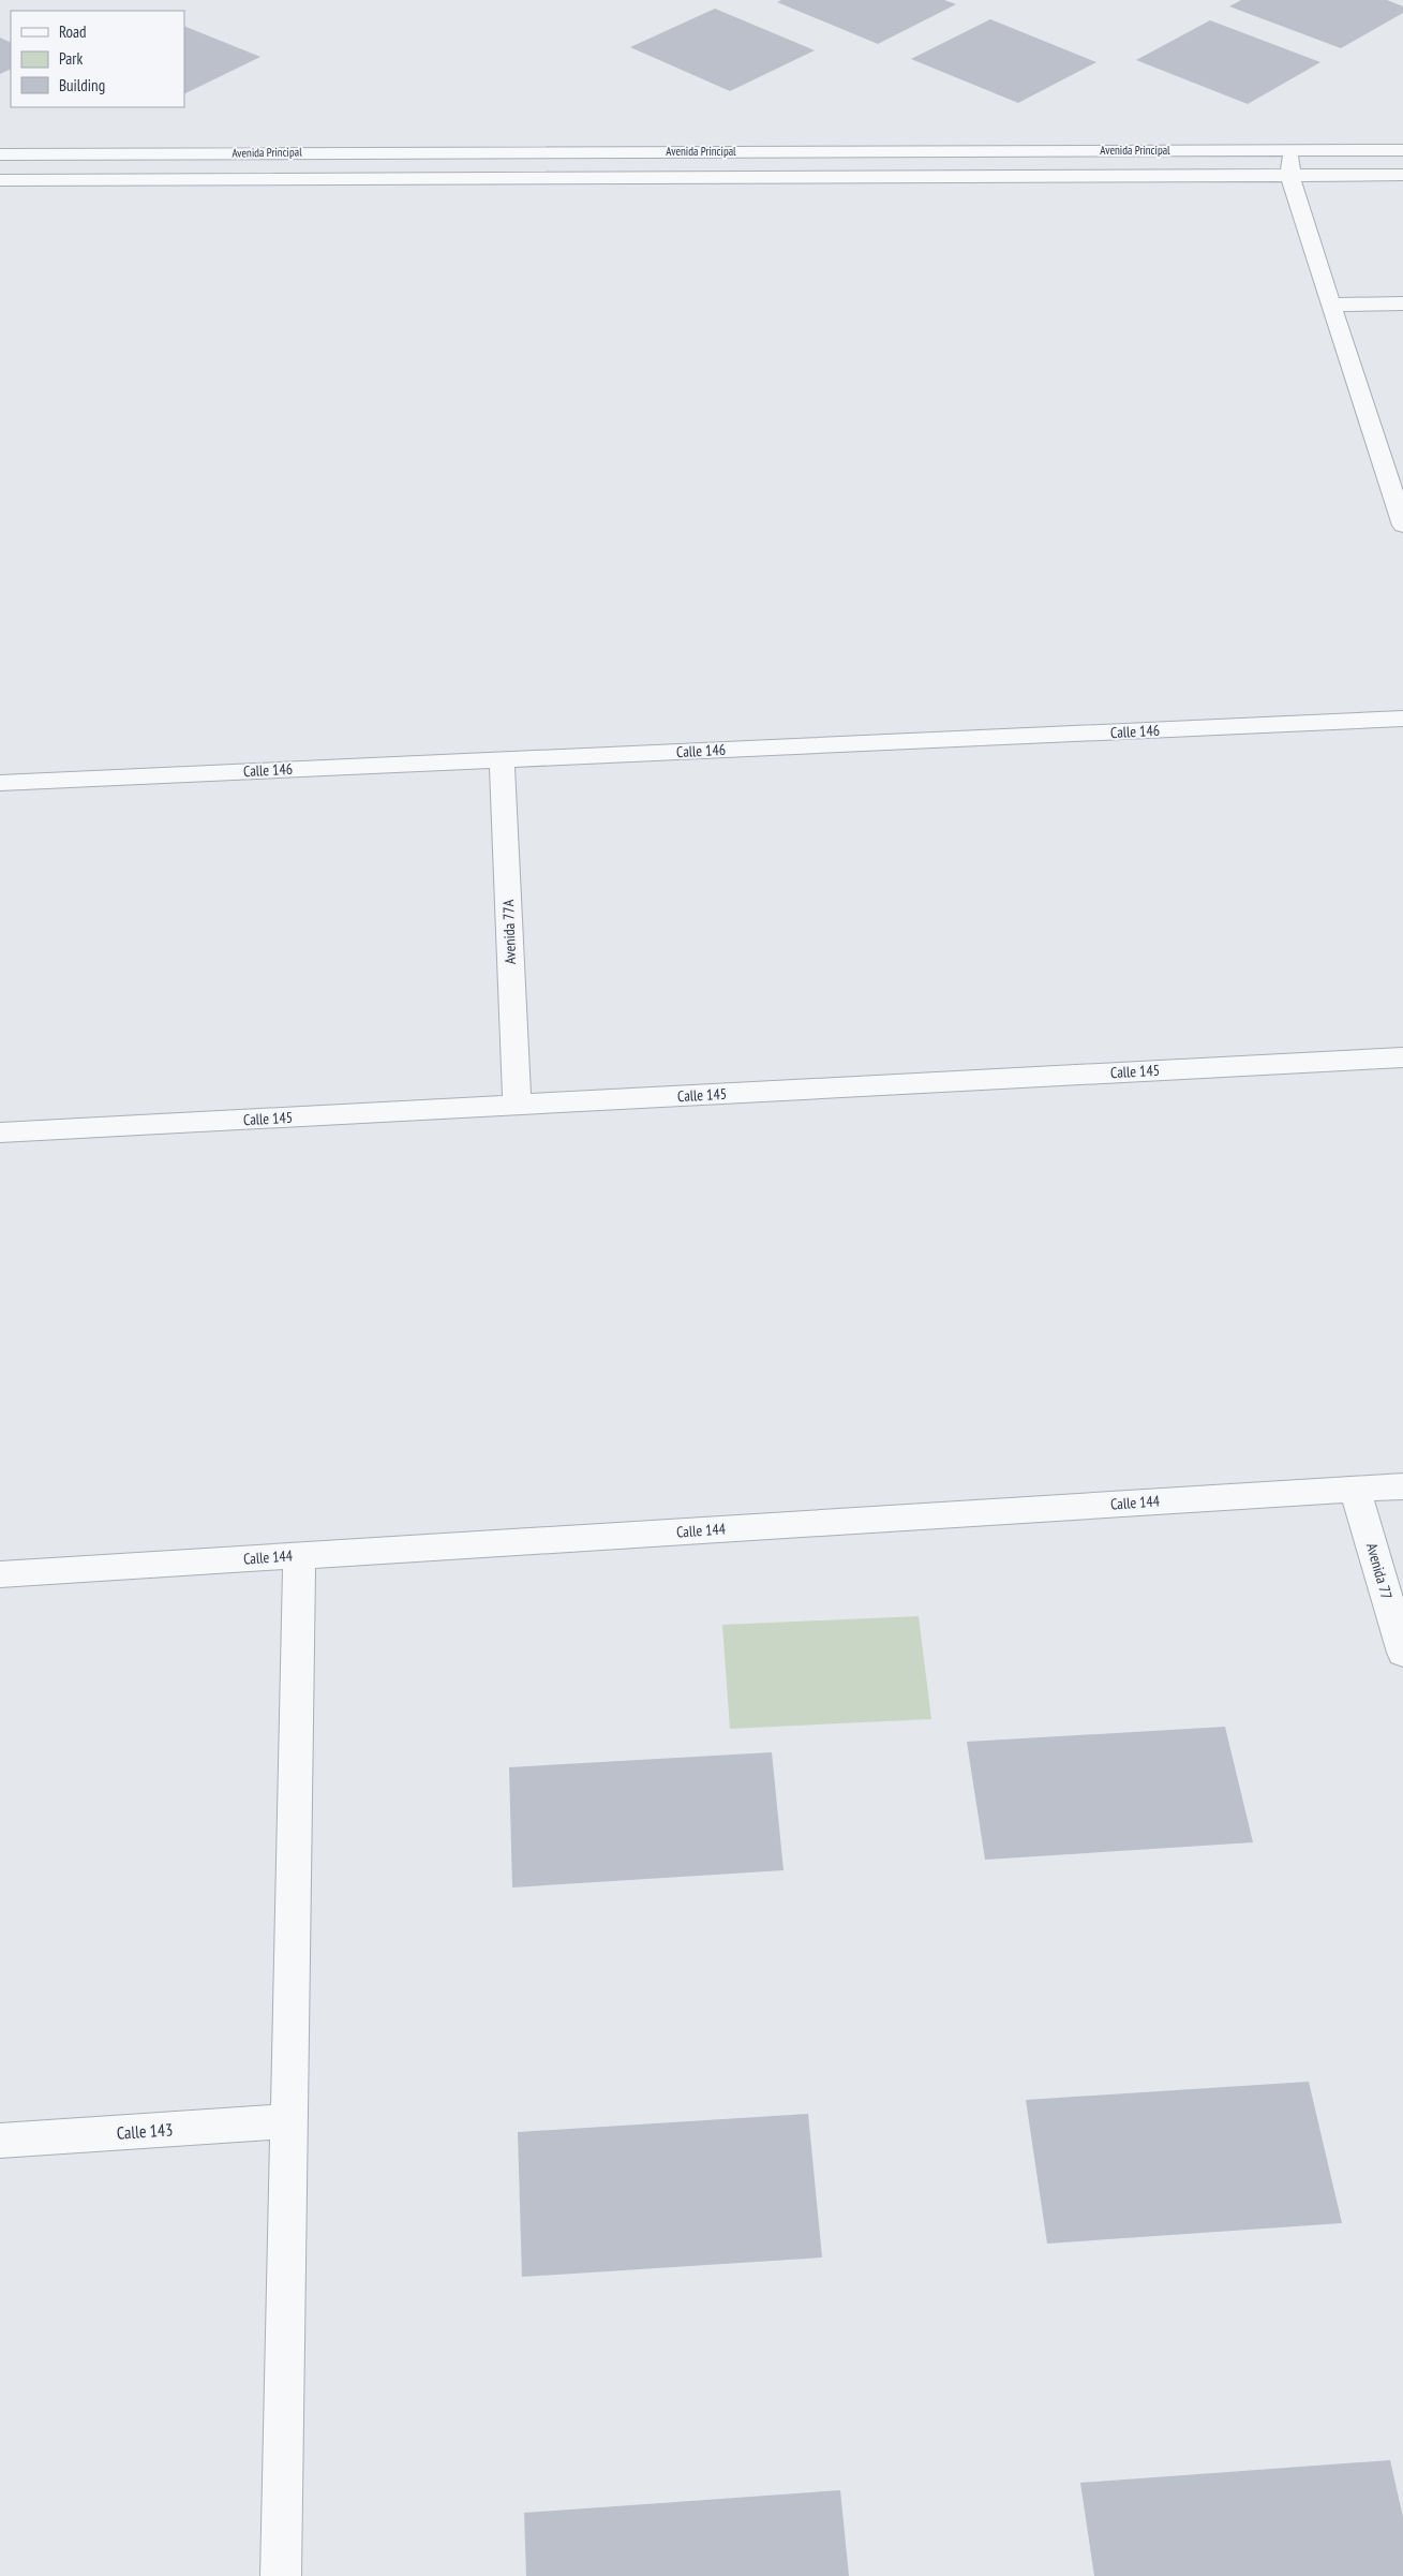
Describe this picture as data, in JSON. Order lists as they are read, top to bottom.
{
  "streets": {
    "street": [
      "Avenida Principal",
      "Calle 146",
      "Avenida 77A",
      "Calle 145",
      "Calle 144",
      "Avenida 77",
      "Calle 143"
    ]
  },
  "crossings": [
    ["Calle 146", "Avenida 77A"],
    ["Avenida 77A", "Calle 145"],
    ["Calle 144", "Avenida 77"]
  ],
  "legend": ["Road", "Park", "Building"]
}
